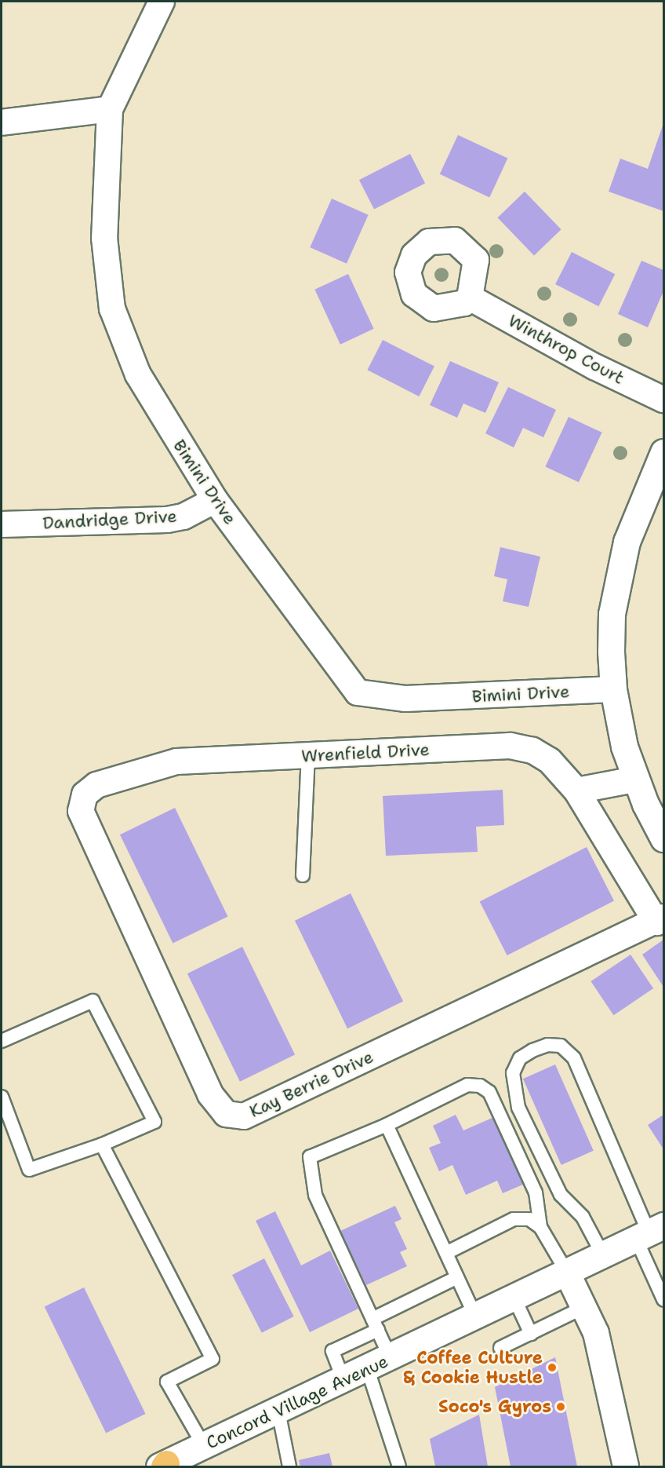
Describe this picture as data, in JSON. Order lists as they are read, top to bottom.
{
  "streets": {
    "street": [
      "Winthrop Court",
      "Bimini Drive",
      "Dandridge Drive",
      "Wrenfield Drive",
      "Kay Berrie Drive",
      "Concord Village Avenue"
    ]
  },
  "crossings": [
    ["Bimini Drive", "Dandridge Drive"],
    ["Wrenfield Drive", "Kay Berrie Drive"]
  ],
  "places": ["Coffee Culture & Cookie Hustle", "Soco's Gyros"]
}
